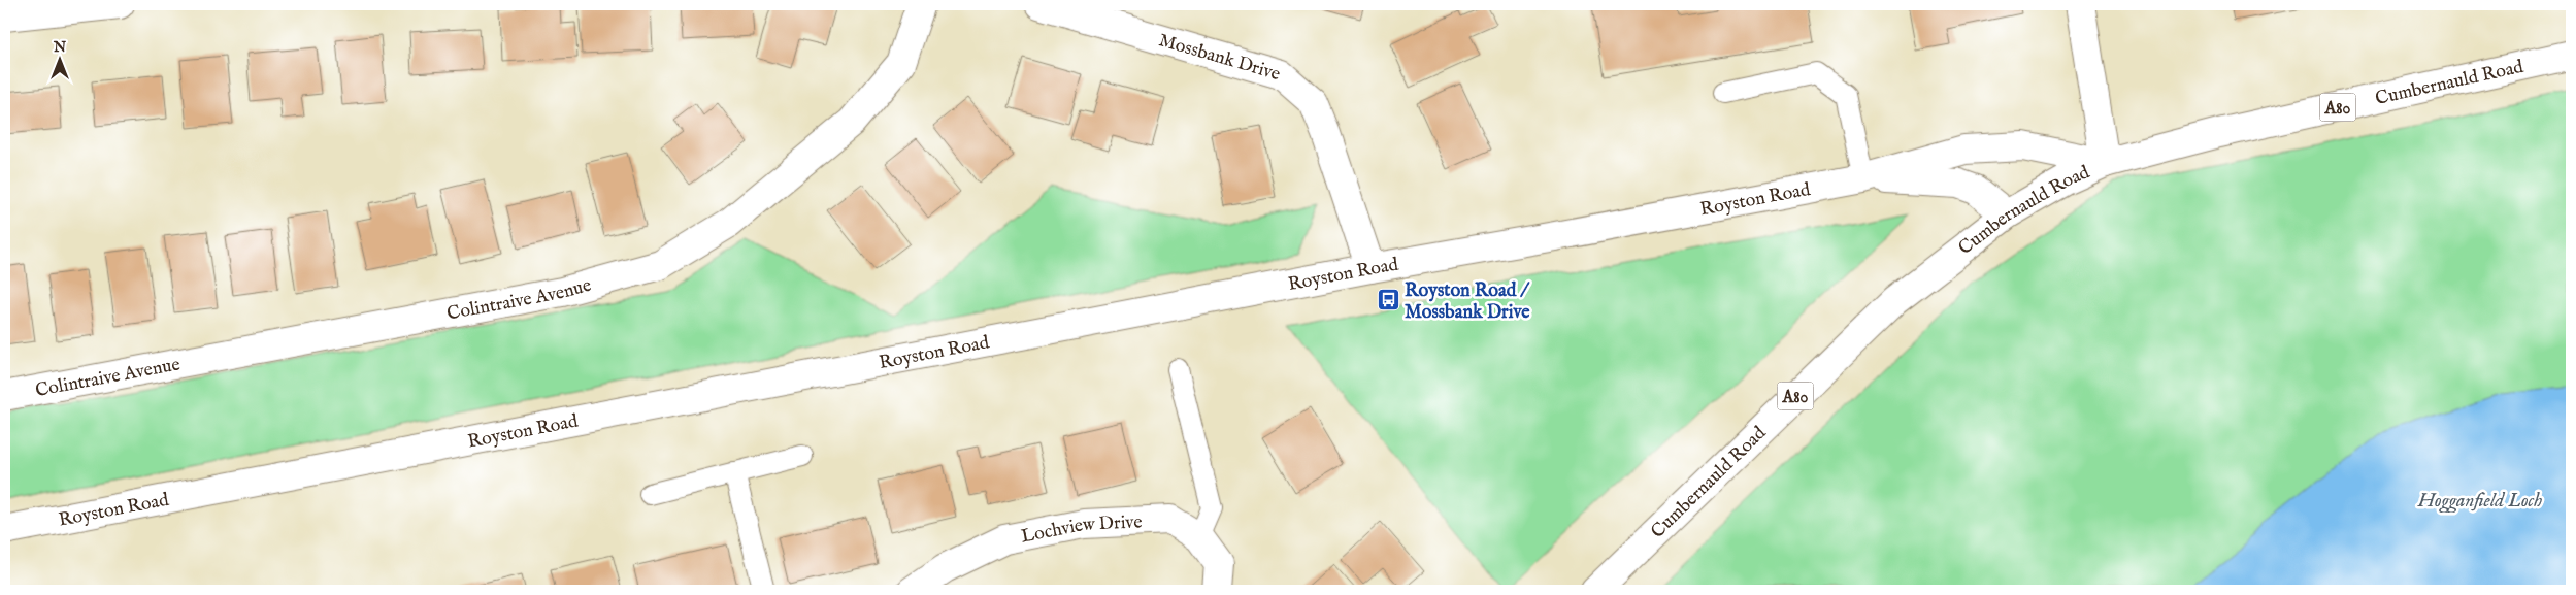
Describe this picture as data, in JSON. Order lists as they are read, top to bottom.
{
  "streets": {
    "street": [
      "Mossbank Drive",
      "Cumbernauld Road",
      "A80",
      "Royston Road",
      "Colintraive Avenue",
      "Lochview Drive"
    ]
  },
  "crossings": [
    ["Mossbank Drive", "Royston Road"],
    ["Cumbernauld Road", "Royston Road"]
  ],
  "water": ["Hogganfield Loch"],
  "places": {
    "bus stop": ["Royston Road / Mossbank Drive"]
  },
  "north": "top"
}
